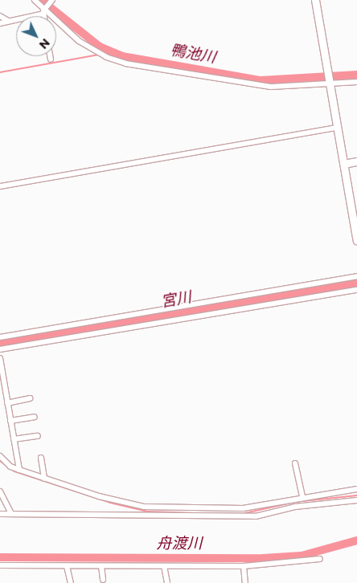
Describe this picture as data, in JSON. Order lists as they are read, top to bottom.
{
  "water": ["鴨池川", "宮川", "舟渡川"],
  "north": "bottom right"
}
